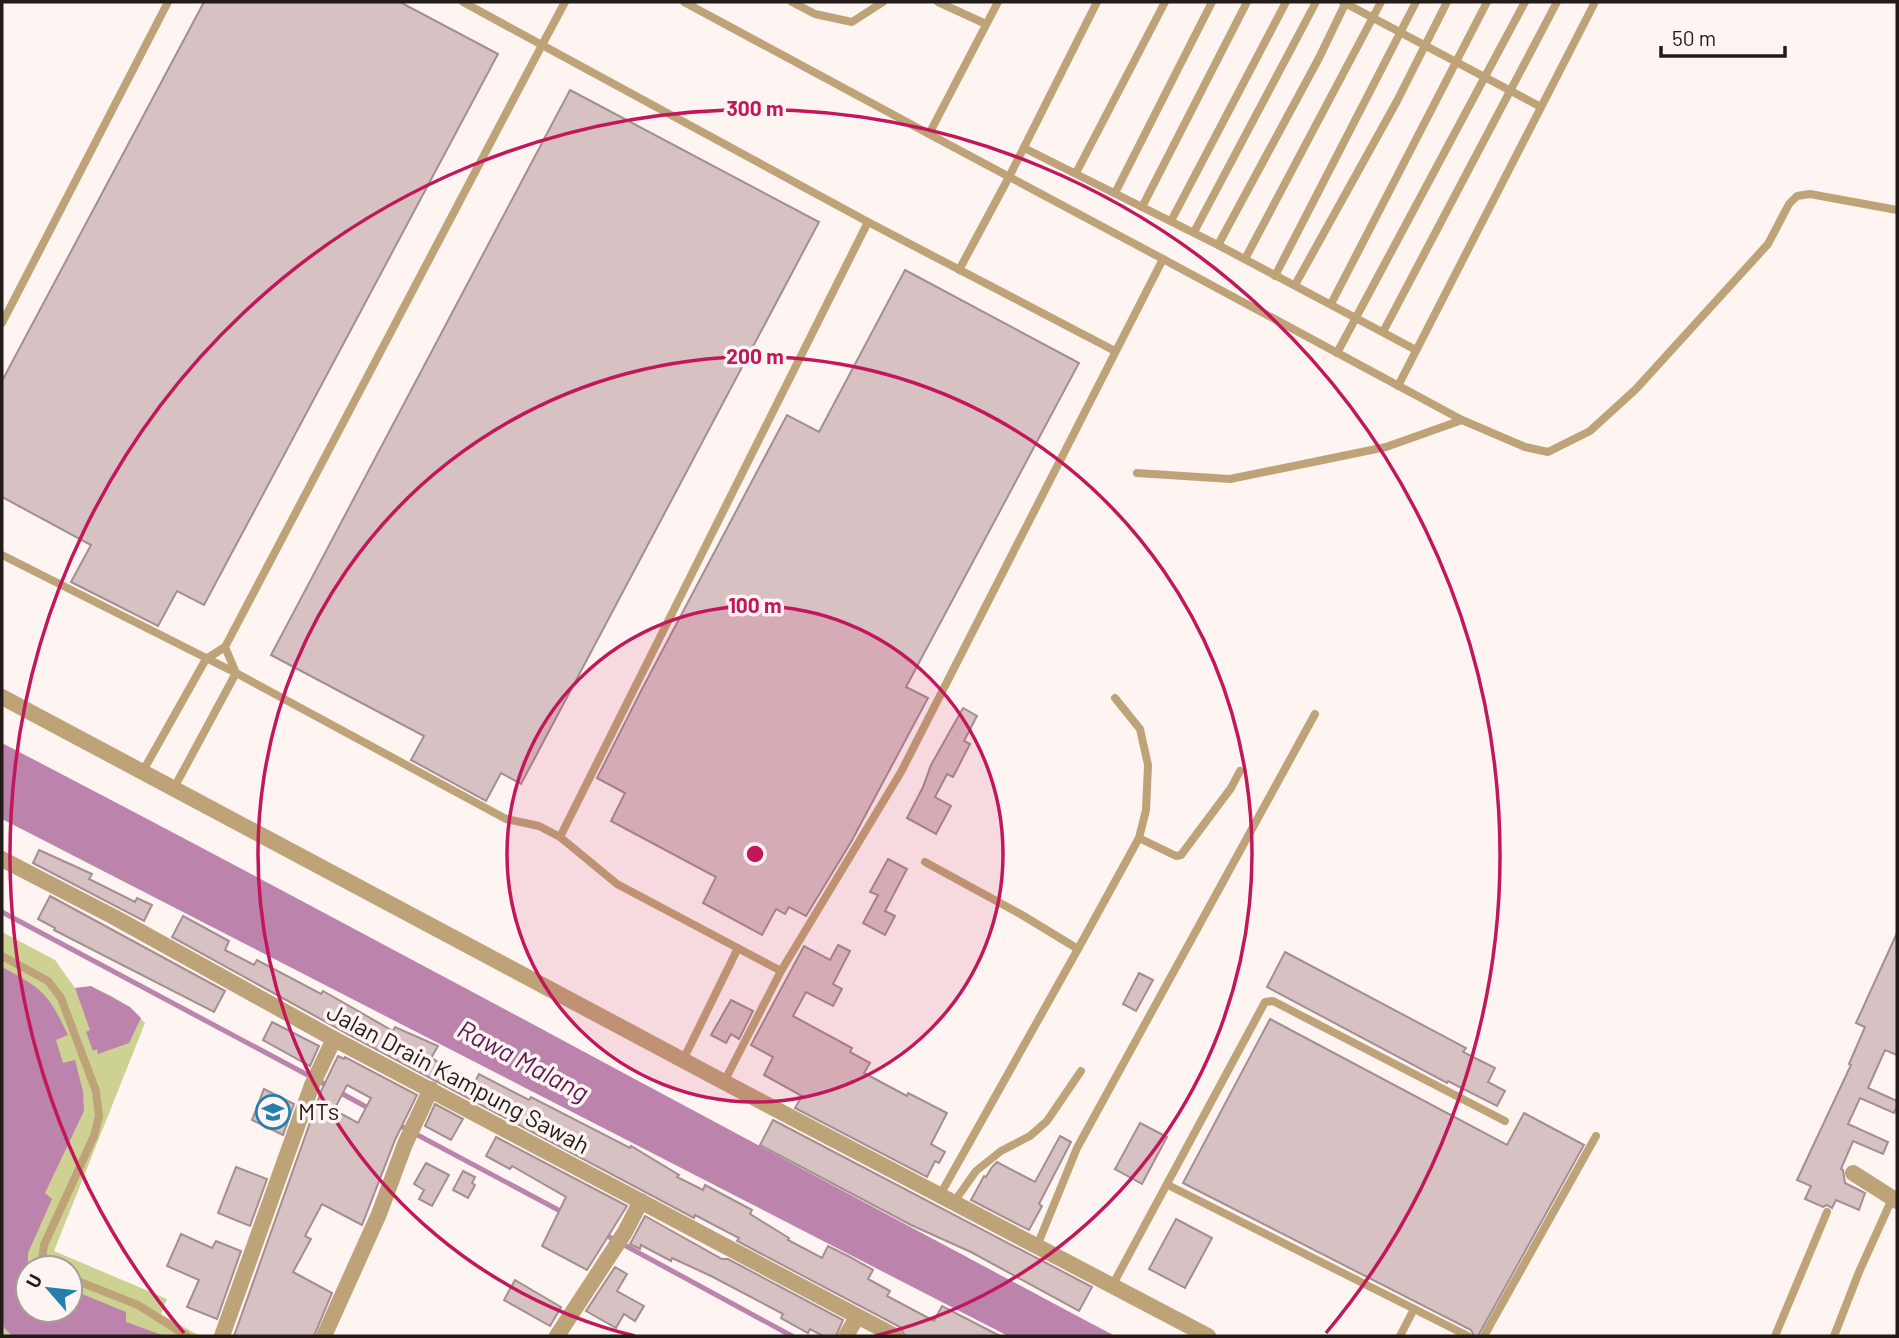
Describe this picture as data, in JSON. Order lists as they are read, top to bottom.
{
  "streets": {
    "street": ["Jalan Drain Kampung Sawah"]
  },
  "water": ["Rawa Malang"],
  "places": {
    "school or university": ["MTs"]
  },
  "scale_bar": "50 m",
  "north": "top left",
  "rings": ["300 m", "200 m", "100 m"]
}
